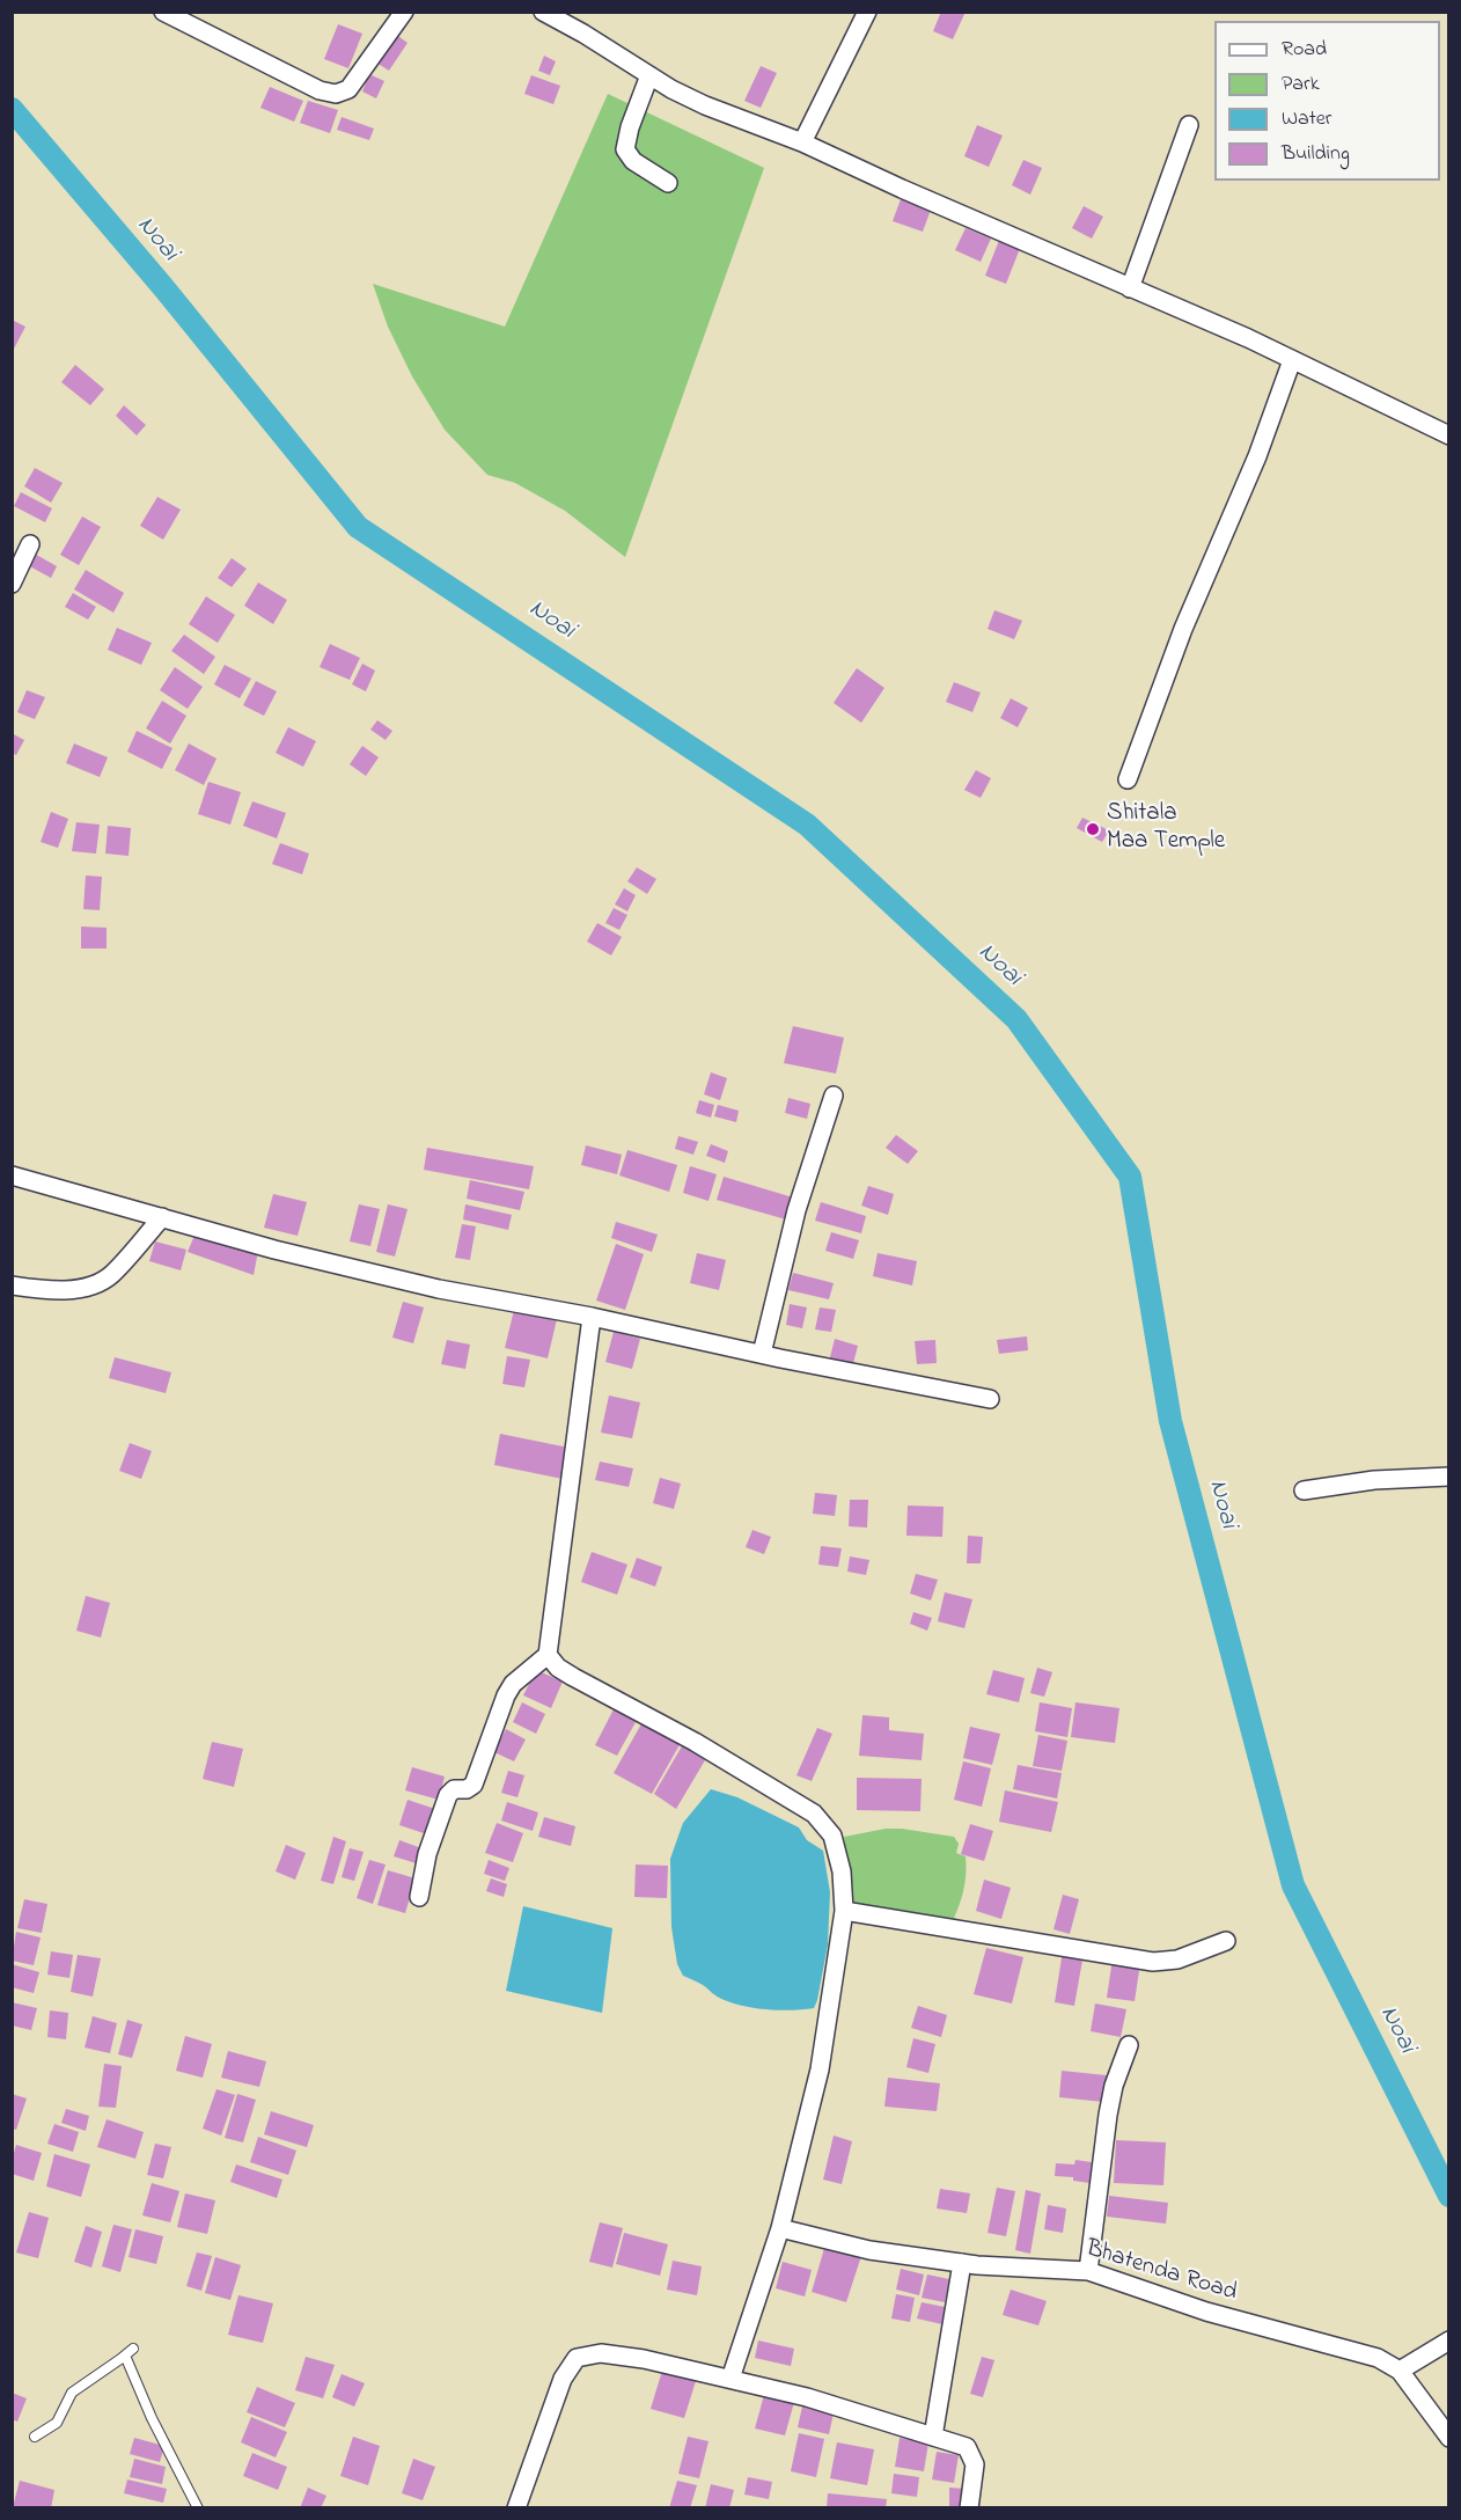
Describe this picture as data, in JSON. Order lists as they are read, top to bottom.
{
  "streets": {
    "street": ["Bhatenda Road"]
  },
  "water": ["Noai"],
  "places": ["Shitala Maa Temple"],
  "legend": [
    "Road",
    "Park",
    "Water",
    "Building"
  ]
}
